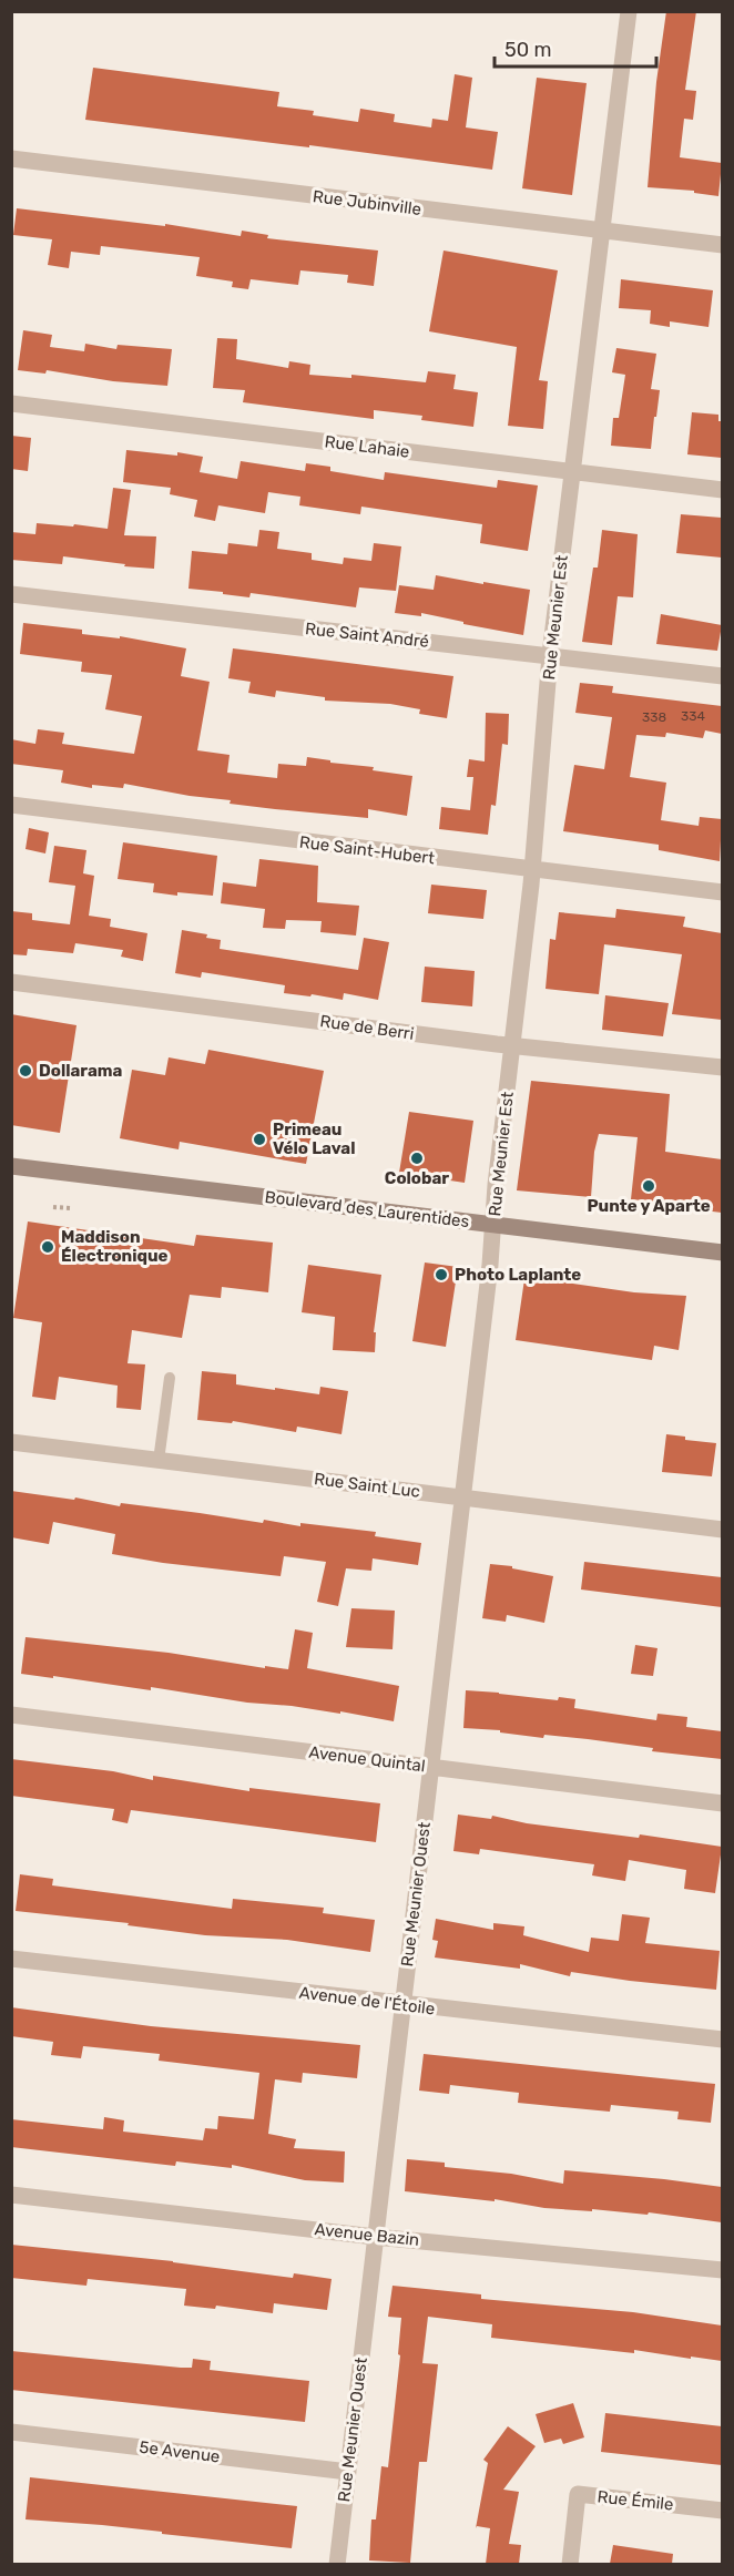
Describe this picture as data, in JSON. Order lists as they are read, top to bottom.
{
  "streets": {
    "main road": ["Boulevard des Laurentides"],
    "street": [
      "Rue Jubinville",
      "Rue Lahaie",
      "Rue Meunier Est",
      "Rue Saint André",
      "Rue Saint-Hubert",
      "Rue de Berri",
      "Rue Saint Luc",
      "Avenue Quintal",
      "Rue Meunier Ouest",
      "Avenue de l'Étoile",
      "Avenue Bazin",
      "5e Avenue",
      "Rue Émile"
    ]
  },
  "crossings": [
    ["Rue Jubinville", "Rue Meunier Est"],
    ["Rue Lahaie", "Rue Meunier Est"],
    ["Rue Meunier Est", "Rue Saint André"],
    ["Rue Meunier Est", "Rue Saint-Hubert"],
    ["Rue Meunier Est", "Rue de Berri"],
    ["Rue Meunier Est", "Boulevard des Laurentides"],
    ["Rue Meunier Est", "Rue Meunier Ouest"],
    ["Boulevard des Laurentides", "Rue Meunier Ouest"],
    ["Rue Saint Luc", "Rue Meunier Ouest"],
    ["Avenue Quintal", "Rue Meunier Ouest"],
    ["Rue Meunier Ouest", "Avenue de l'Étoile"],
    ["Rue Meunier Ouest", "Avenue Bazin"],
    ["Rue Meunier Ouest", "5e Avenue"]
  ],
  "places": [
    "Dollarama",
    "Primeau Vélo Laval",
    "Colobar",
    "Punte y Aparte",
    "Maddison Électronique",
    "Photo Laplante"
  ],
  "house_numbers": ["334", "338"],
  "scale_bar": "50 m"
}
